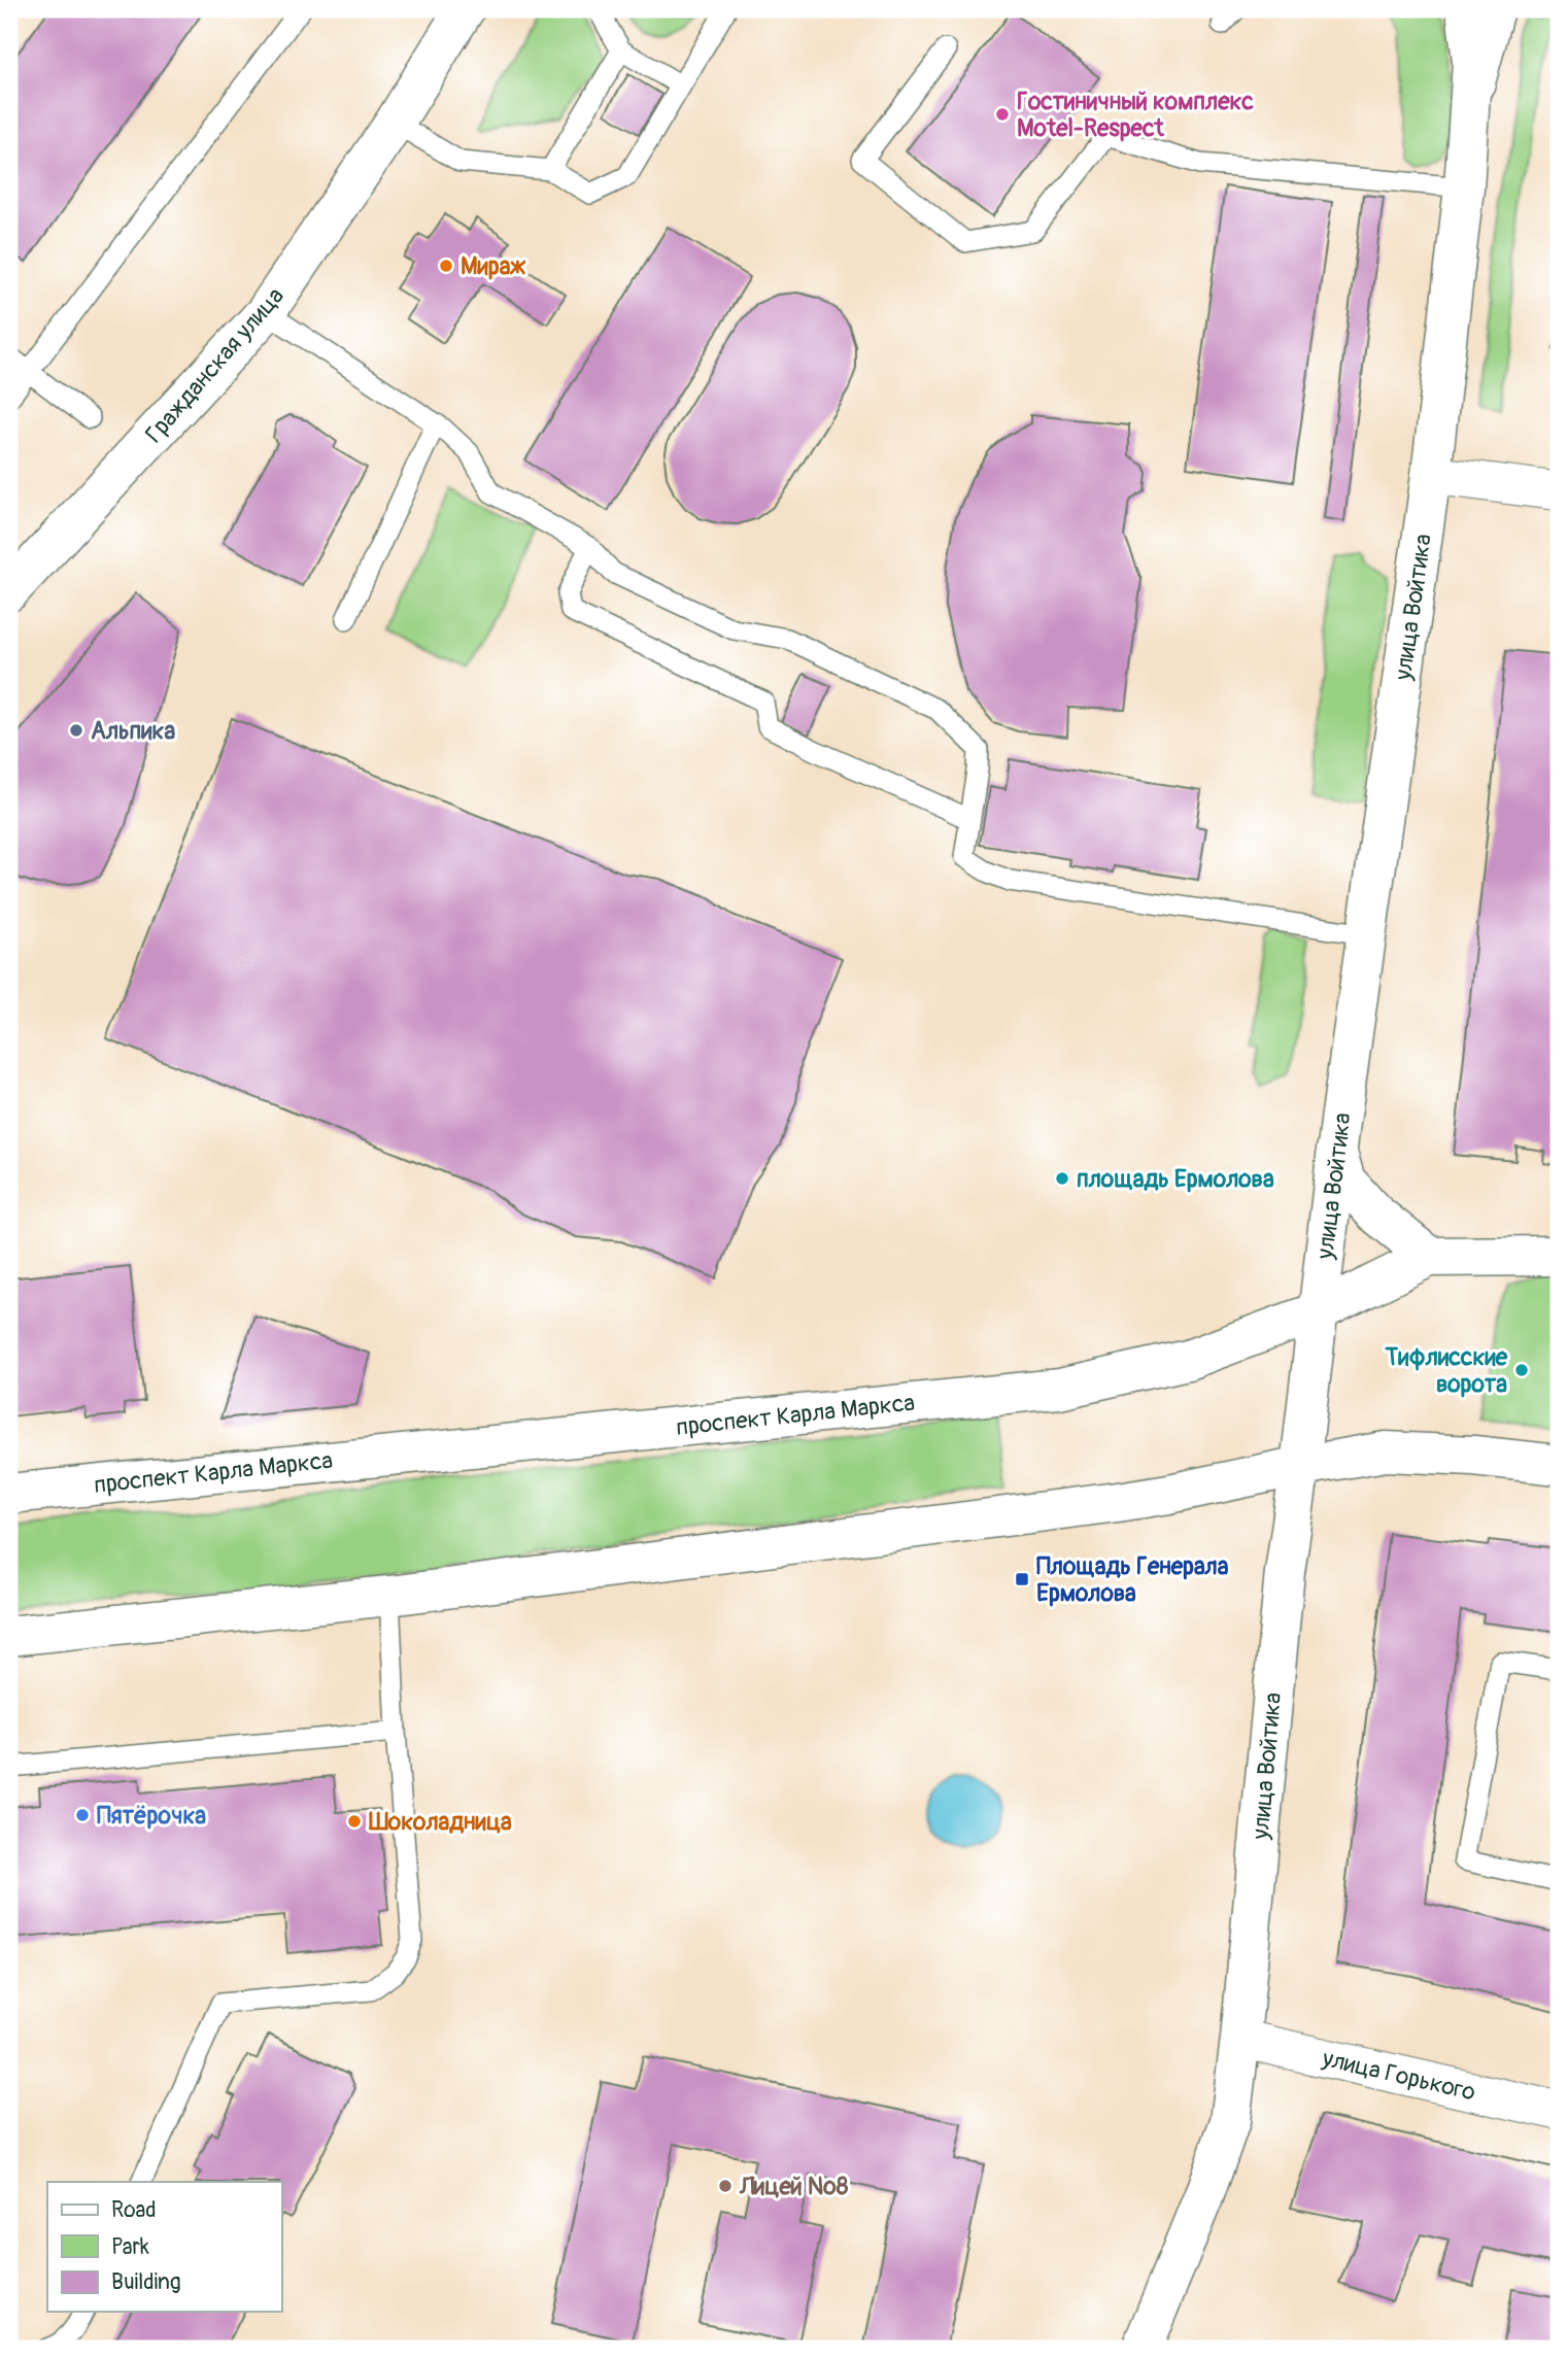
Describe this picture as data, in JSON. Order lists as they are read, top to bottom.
{
  "streets": {
    "main road": ["Гражданская улица", "улица Войтика", "проспект Карла Маркса"],
    "street": ["улица Горького"]
  },
  "crossings": [
    ["улица Войтика", "проспект Карла Маркса"],
    ["улица Войтика", "улица Горького"]
  ],
  "places": {
    "other": [
      "Гостиничный комплекс Motel-Respect",
      "Мираж",
      "Альпика",
      "площадь Ермолова",
      "Тифлисские ворота",
      "Пятёрочка",
      "Шоколадница",
      "Лицей №8"
    ],
    "transit": ["Площадь Генерала Ермолова"]
  },
  "legend": ["Road", "Park", "Building"]
}
